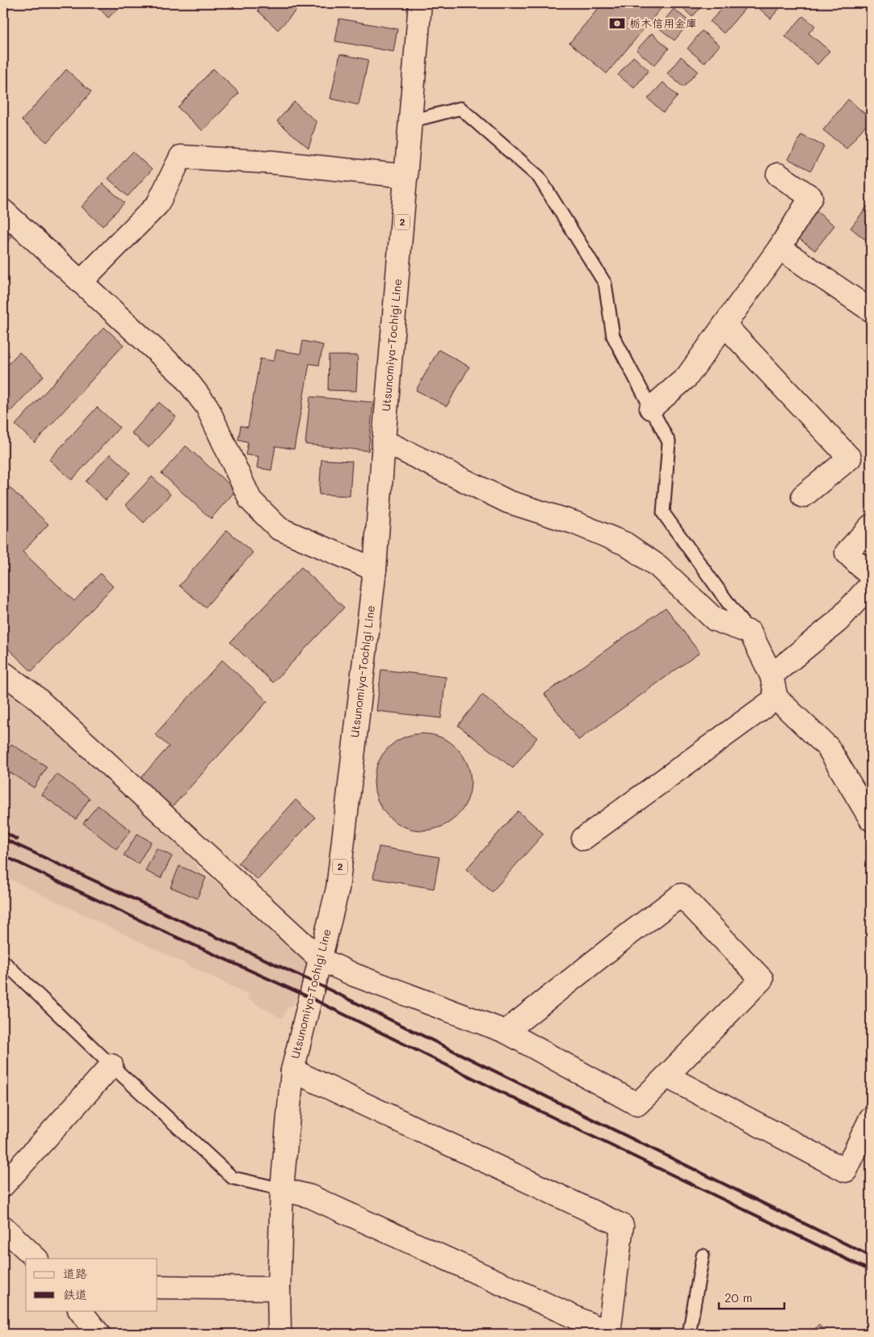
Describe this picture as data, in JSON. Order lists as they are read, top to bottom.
{
  "streets": {
    "street": ["2", "Utsunomiya-Tochigi Line"]
  },
  "places": {
    "bank": ["栃木信用金庫"]
  },
  "legend": ["道路", "鉄道"],
  "scale_bar": "20 m"
}
